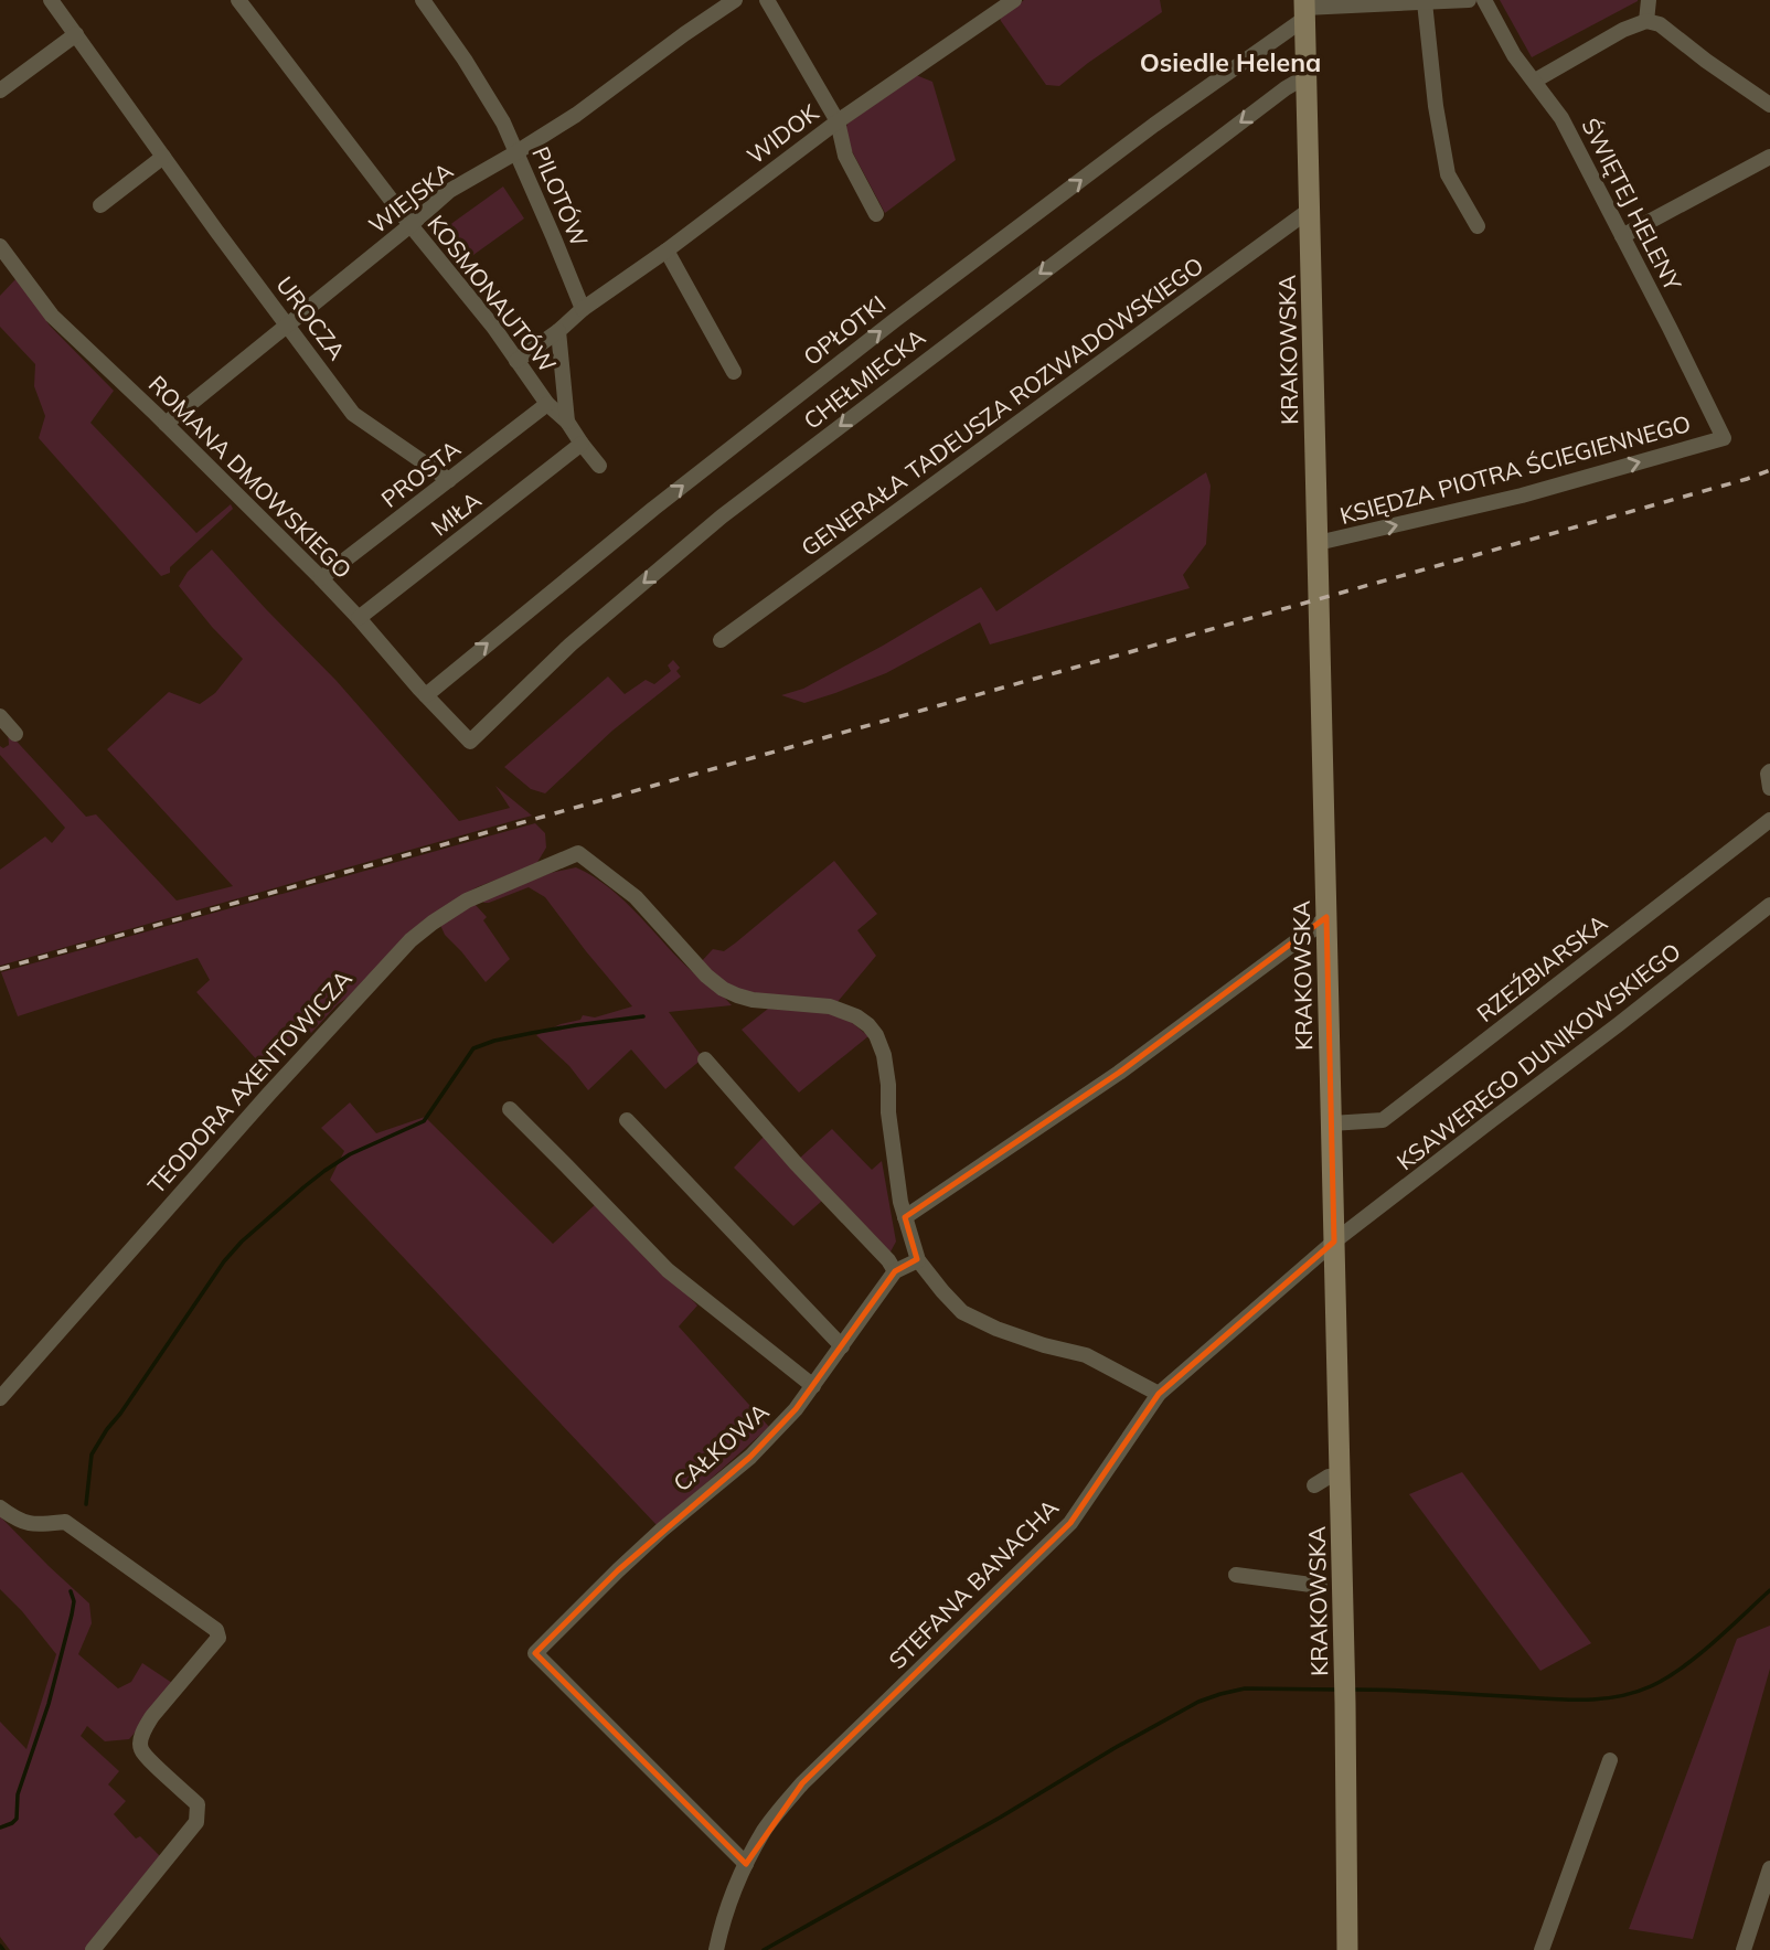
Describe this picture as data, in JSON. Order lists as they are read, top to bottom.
{
  "streets": {
    "main road": ["KRAKOWSKA"],
    "street": [
      "WIDOK",
      "PILOTÓW",
      "WIEJSKA",
      "ŚWIĘTEJ HELENY",
      "KOSMONAUTÓW",
      "UROCZA",
      "OPŁOTKI",
      "CHEŁMIECKA",
      "GENERAŁA TADEUSZA ROZWADOWSKIEGO",
      "KSIĘDZA PIOTRA ŚCIEGIENNEGO",
      "PROSTA",
      "ROMANA DMOWSKIEGO",
      "MIŁA",
      "RZEŹBIARSKA",
      "KSAWEREGO DUNIKOWSKIEGO",
      "TEODORA AXENTOWICZA",
      "CAŁKOWA",
      "STEFANA BANACHA"
    ]
  },
  "crossings": [
    ["WIDOK", "PILOTÓW"],
    ["PILOTÓW", "WIEJSKA"],
    ["WIEJSKA", "KOSMONAUTÓW"],
    ["WIEJSKA", "UROCZA"],
    ["WIEJSKA", "ROMANA DMOWSKIEGO"],
    ["ŚWIĘTEJ HELENY", "KSIĘDZA PIOTRA ŚCIEGIENNEGO"],
    ["KOSMONAUTÓW", "PROSTA"],
    ["KOSMONAUTÓW", "MIŁA"],
    ["UROCZA", "PROSTA"],
    ["OPŁOTKI", "KRAKOWSKA"],
    ["OPŁOTKI", "ROMANA DMOWSKIEGO"],
    ["KRAKOWSKA", "CHEŁMIECKA"],
    ["KRAKOWSKA", "GENERAŁA TADEUSZA ROZWADOWSKIEGO"],
    ["KRAKOWSKA", "KSIĘDZA PIOTRA ŚCIEGIENNEGO"],
    ["KRAKOWSKA", "RZEŹBIARSKA"],
    ["KRAKOWSKA", "KSAWEREGO DUNIKOWSKIEGO"],
    ["KRAKOWSKA", "STEFANA BANACHA"],
    ["CHEŁMIECKA", "ROMANA DMOWSKIEGO"],
    ["PROSTA", "ROMANA DMOWSKIEGO"],
    ["ROMANA DMOWSKIEGO", "MIŁA"],
    ["KSAWEREGO DUNIKOWSKIEGO", "STEFANA BANACHA"],
    ["CAŁKOWA", "STEFANA BANACHA"]
  ],
  "one_way": ["OPŁOTKI", "CHEŁMIECKA", "KSIĘDZA PIOTRA ŚCIEGIENNEGO"],
  "districts": ["Osiedle Helena"]
}
